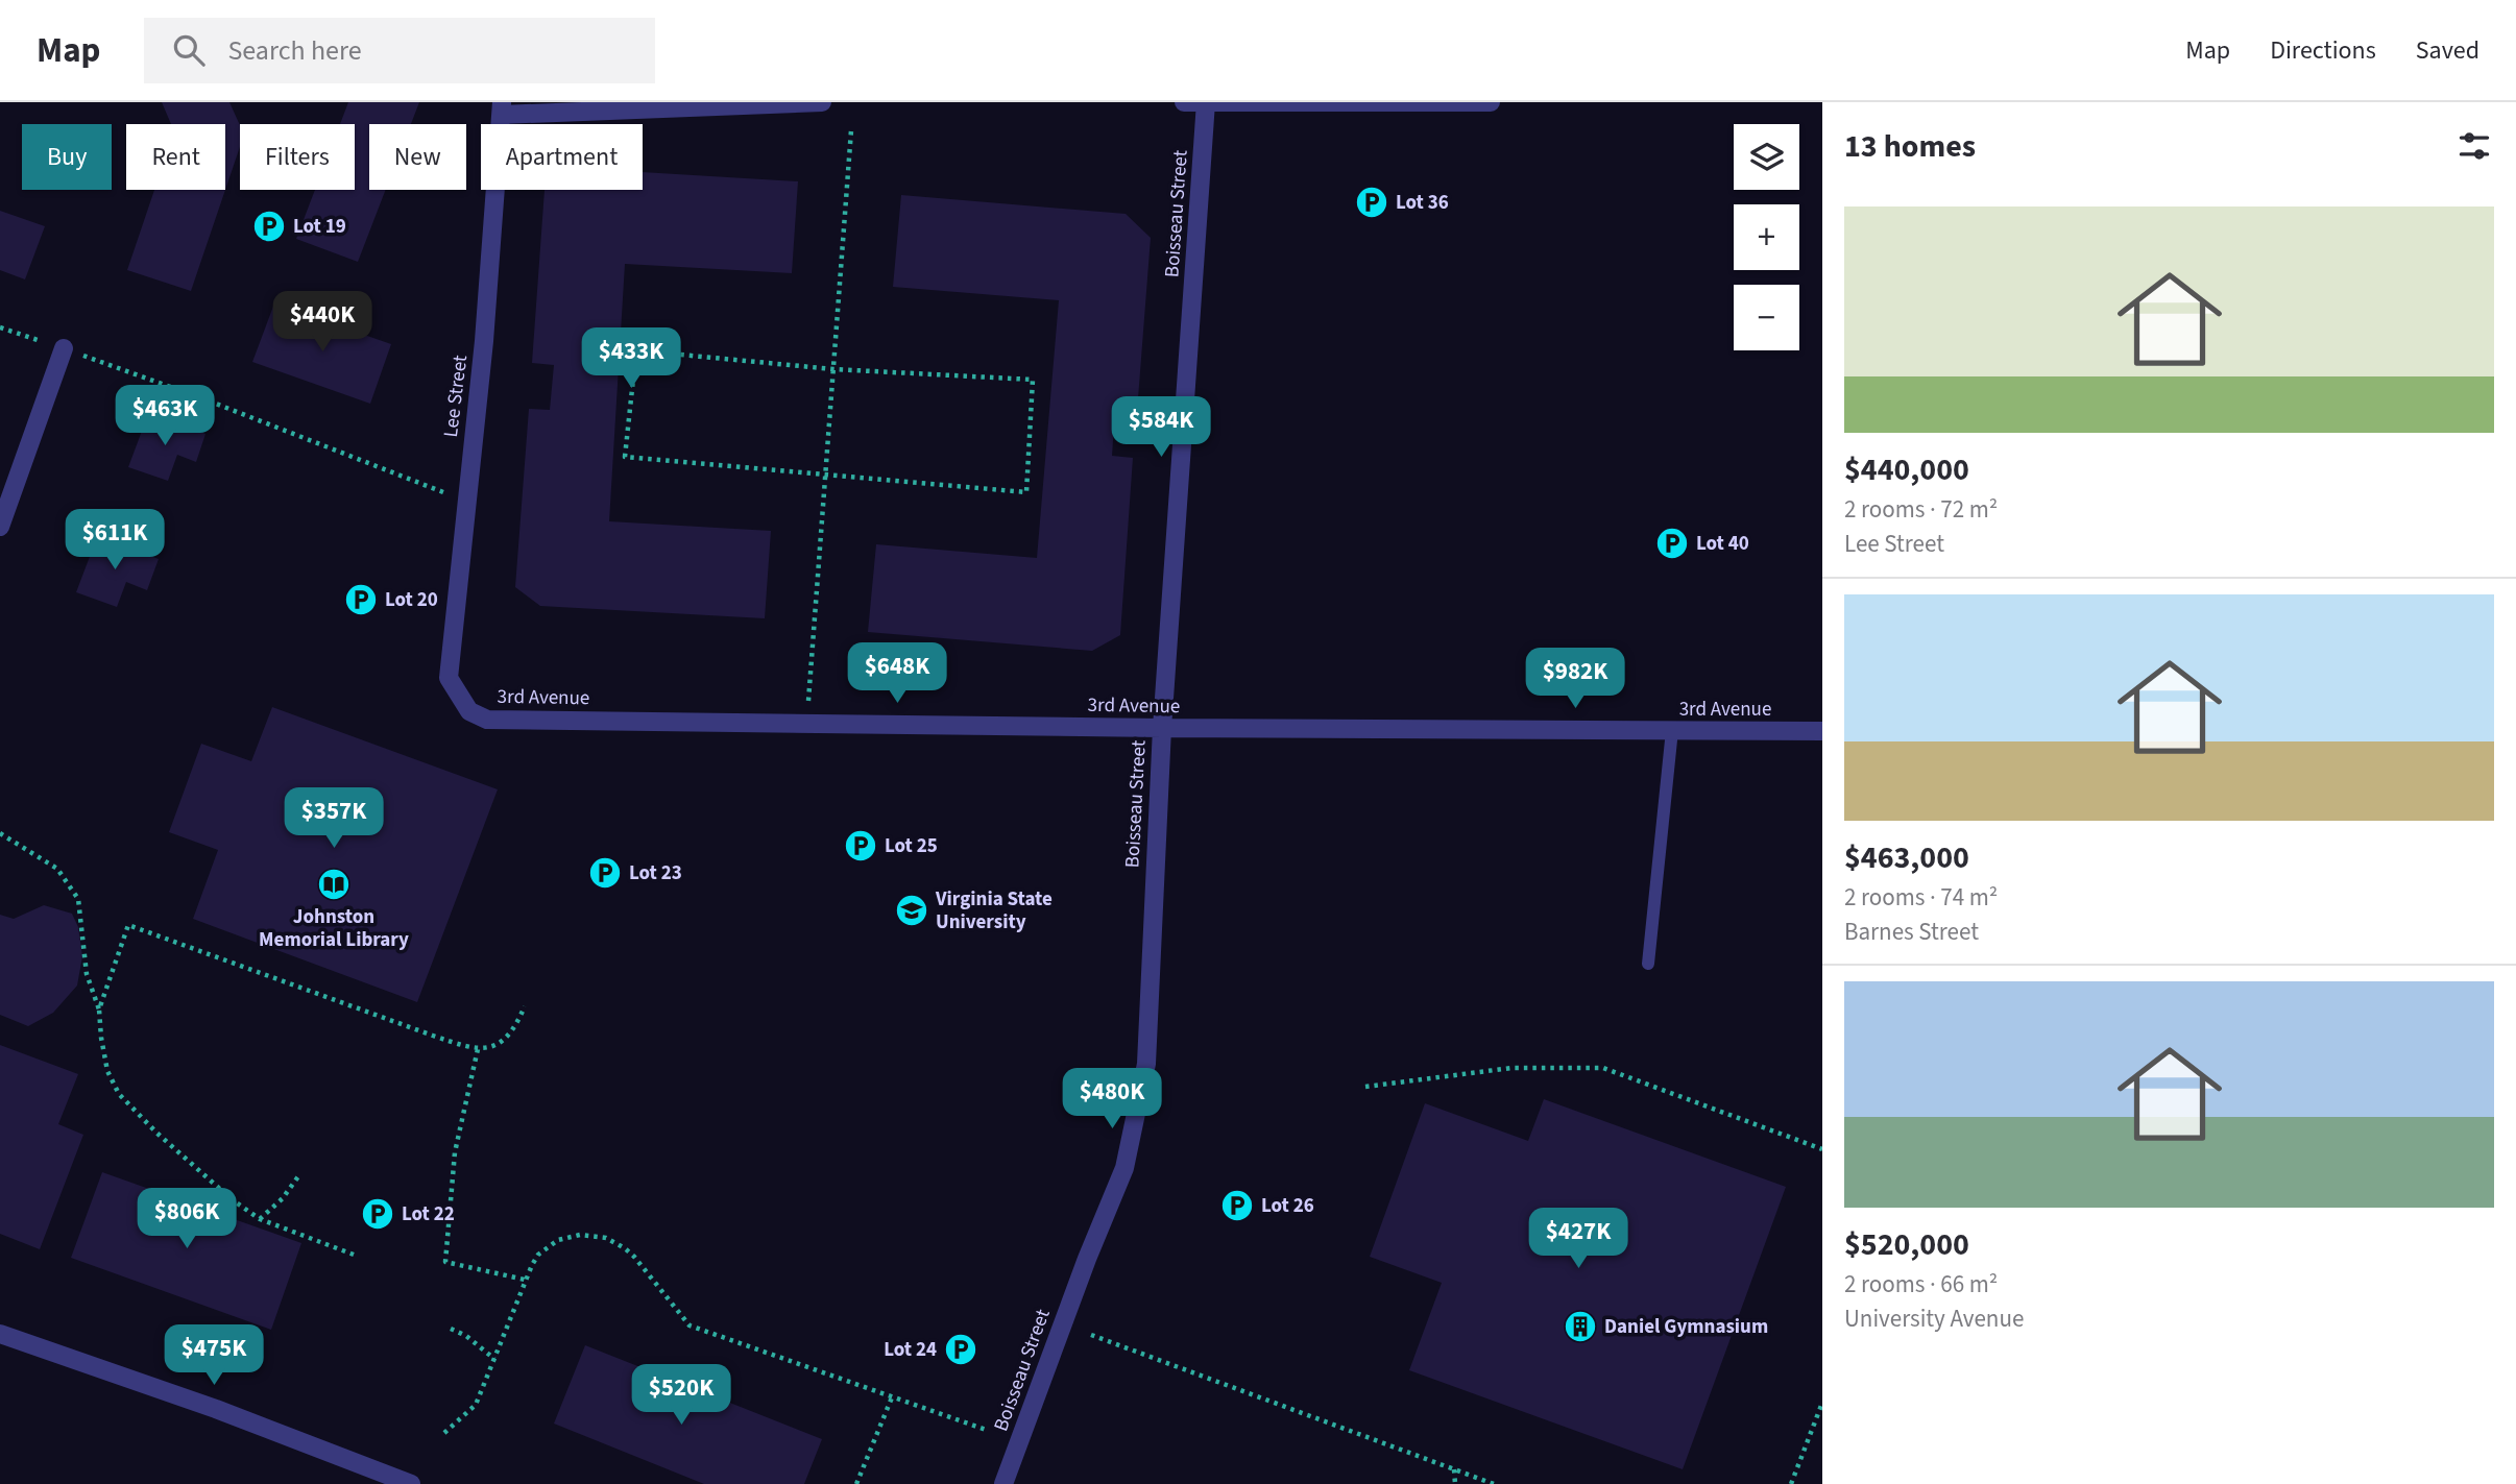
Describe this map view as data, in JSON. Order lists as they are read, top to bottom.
{
  "streets": {
    "street": ["Boisseau Street", "Lee Street", "3rd Avenue"]
  },
  "crossings": [
    ["Boisseau Street", "3rd Avenue"],
    ["Lee Street", "3rd Avenue"]
  ],
  "places": {
    "parking": [
      "Lot 36",
      "Lot 19",
      "Lot 40",
      "Lot 20",
      "Lot 25",
      "Lot 23",
      "Lot 26",
      "Lot 22",
      "Lot 24"
    ],
    "library": ["Johnston Memorial Library"],
    "school or university": ["Virginia State University"],
    "building": ["Daniel Gymnasium"]
  },
  "page": {
    "header": "Map",
    "search": "Search here",
    "nav": ["Map", "Directions", "Saved"],
    "heading": "13 homes",
    "map_buttons": ["+", "−"],
    "chip": [
      "Buy",
      "Rent",
      "Filters",
      "New",
      "Apartment"
    ],
    "list": [
      {
        "name": "$440,000",
        "note": "2 rooms · 72 m² · Lee Street"
      },
      {
        "name": "$463,000",
        "note": "2 rooms · 74 m² · Barnes Street"
      },
      {
        "name": "$520,000",
        "note": "2 rooms · 66 m² · University Avenue"
      }
    ],
    "price": [
      "$440K",
      "$433K",
      "$463K",
      "$584K",
      "$611K",
      "$648K",
      "$982K",
      "$357K",
      "$480K",
      "$806K",
      "$427K",
      "$475K",
      "$520K"
    ]
  }
}
